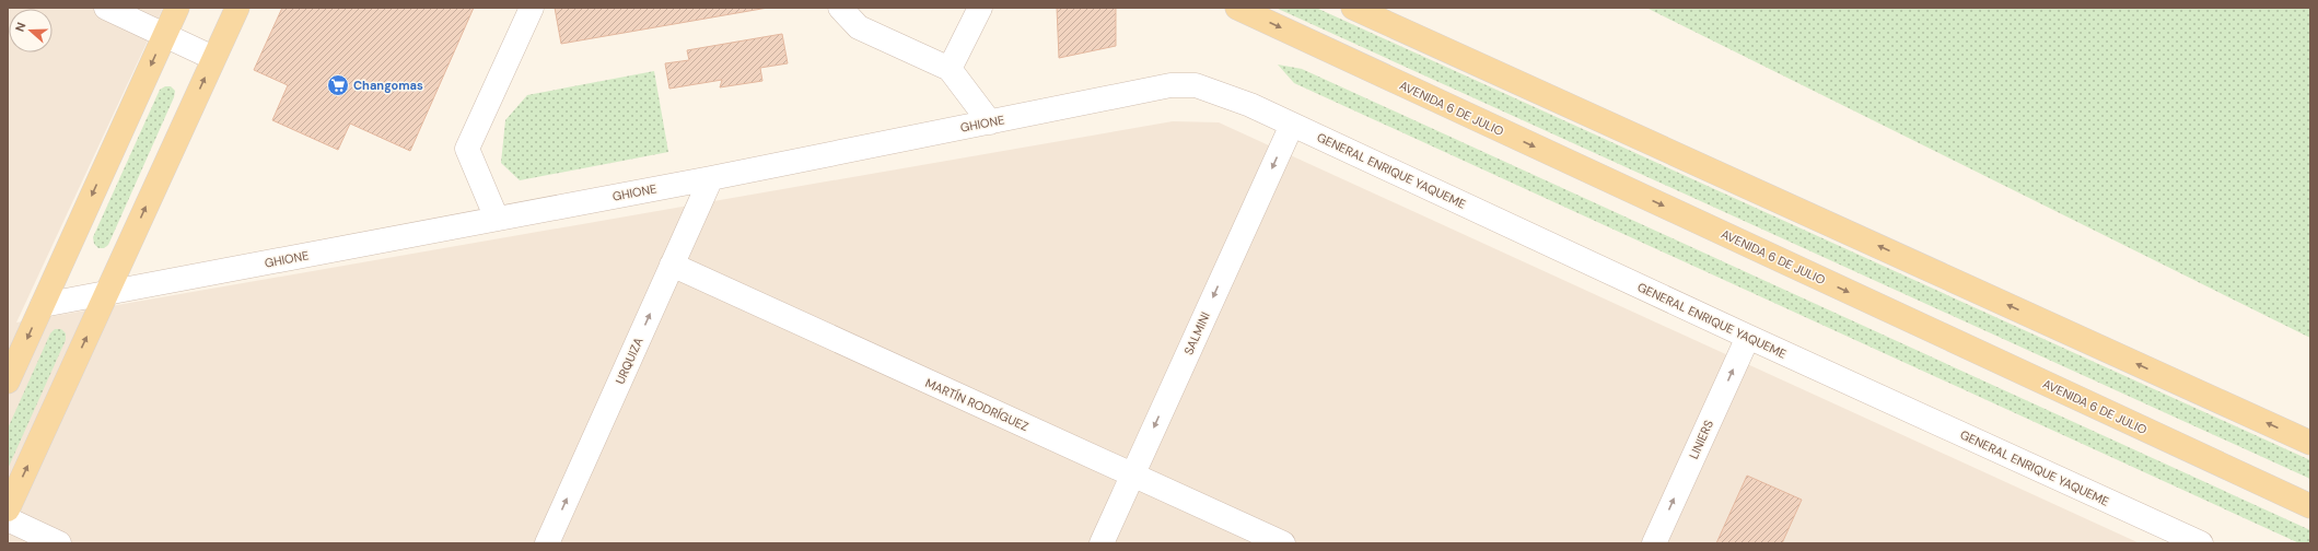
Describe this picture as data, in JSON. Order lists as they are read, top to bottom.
{
  "streets": {
    "main road": ["AVENIDA 6 DE JULIO"],
    "street": [
      "GHIONE",
      "GENERAL ENRIQUE YAQUEME",
      "SALMINI",
      "URQUIZA",
      "MARTÍN RODRÍGUEZ",
      "LINIERS"
    ]
  },
  "crossings": [
    ["GHIONE", "GENERAL ENRIQUE YAQUEME"],
    ["GHIONE", "URQUIZA"],
    ["GENERAL ENRIQUE YAQUEME", "SALMINI"],
    ["GENERAL ENRIQUE YAQUEME", "LINIERS"],
    ["SALMINI", "MARTÍN RODRÍGUEZ"],
    ["URQUIZA", "MARTÍN RODRÍGUEZ"]
  ],
  "one_way": ["SALMINI", "URQUIZA", "LINIERS"],
  "places": {
    "supermarket": ["Changomas"]
  },
  "north": "left"
}
